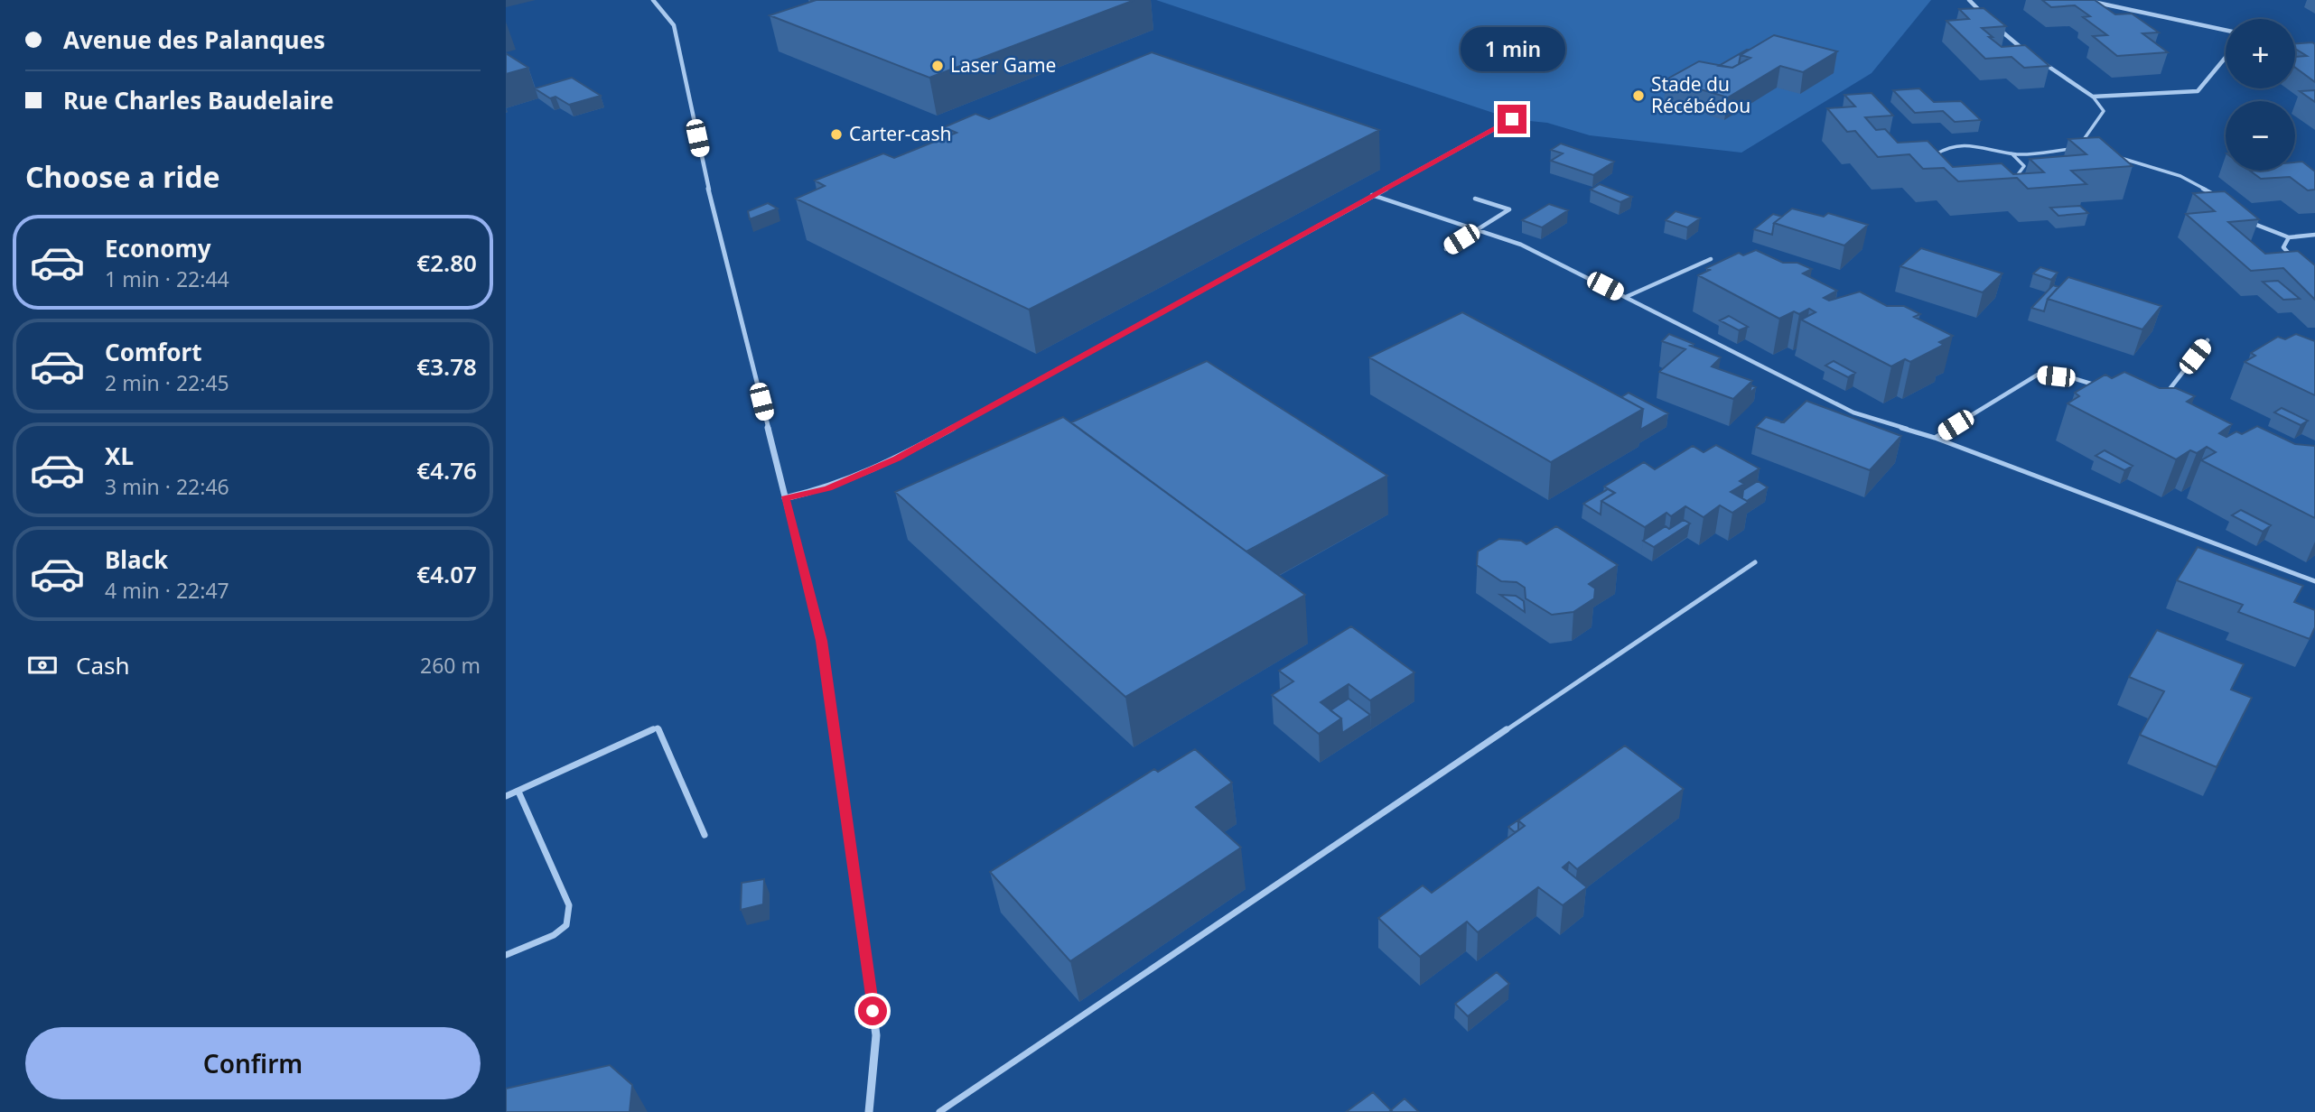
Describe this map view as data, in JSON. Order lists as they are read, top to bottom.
{
  "places": ["Laser Game", "Stade du Récébédou", "Carter-cash"],
  "page": {
    "banner": ["Avenue des Palanques", "Rue Charles Baudelaire"],
    "map_buttons": ["+", "−"],
    "bubble": "1 min",
    "heading": "Choose a ride",
    "list": [
      {
        "name": "Economy",
        "note": "1 min · 22:44",
        "value": "€2.80"
      },
      {
        "name": "Comfort",
        "note": "2 min · 22:45",
        "value": "€3.78"
      },
      {
        "name": "XL",
        "note": "3 min · 22:46",
        "value": "€4.76"
      },
      {
        "name": "Black",
        "note": "4 min · 22:47",
        "value": "€4.07"
      }
    ],
    "pay": ["Cash", "260 m"],
    "buttons": "Confirm"
  }
}
